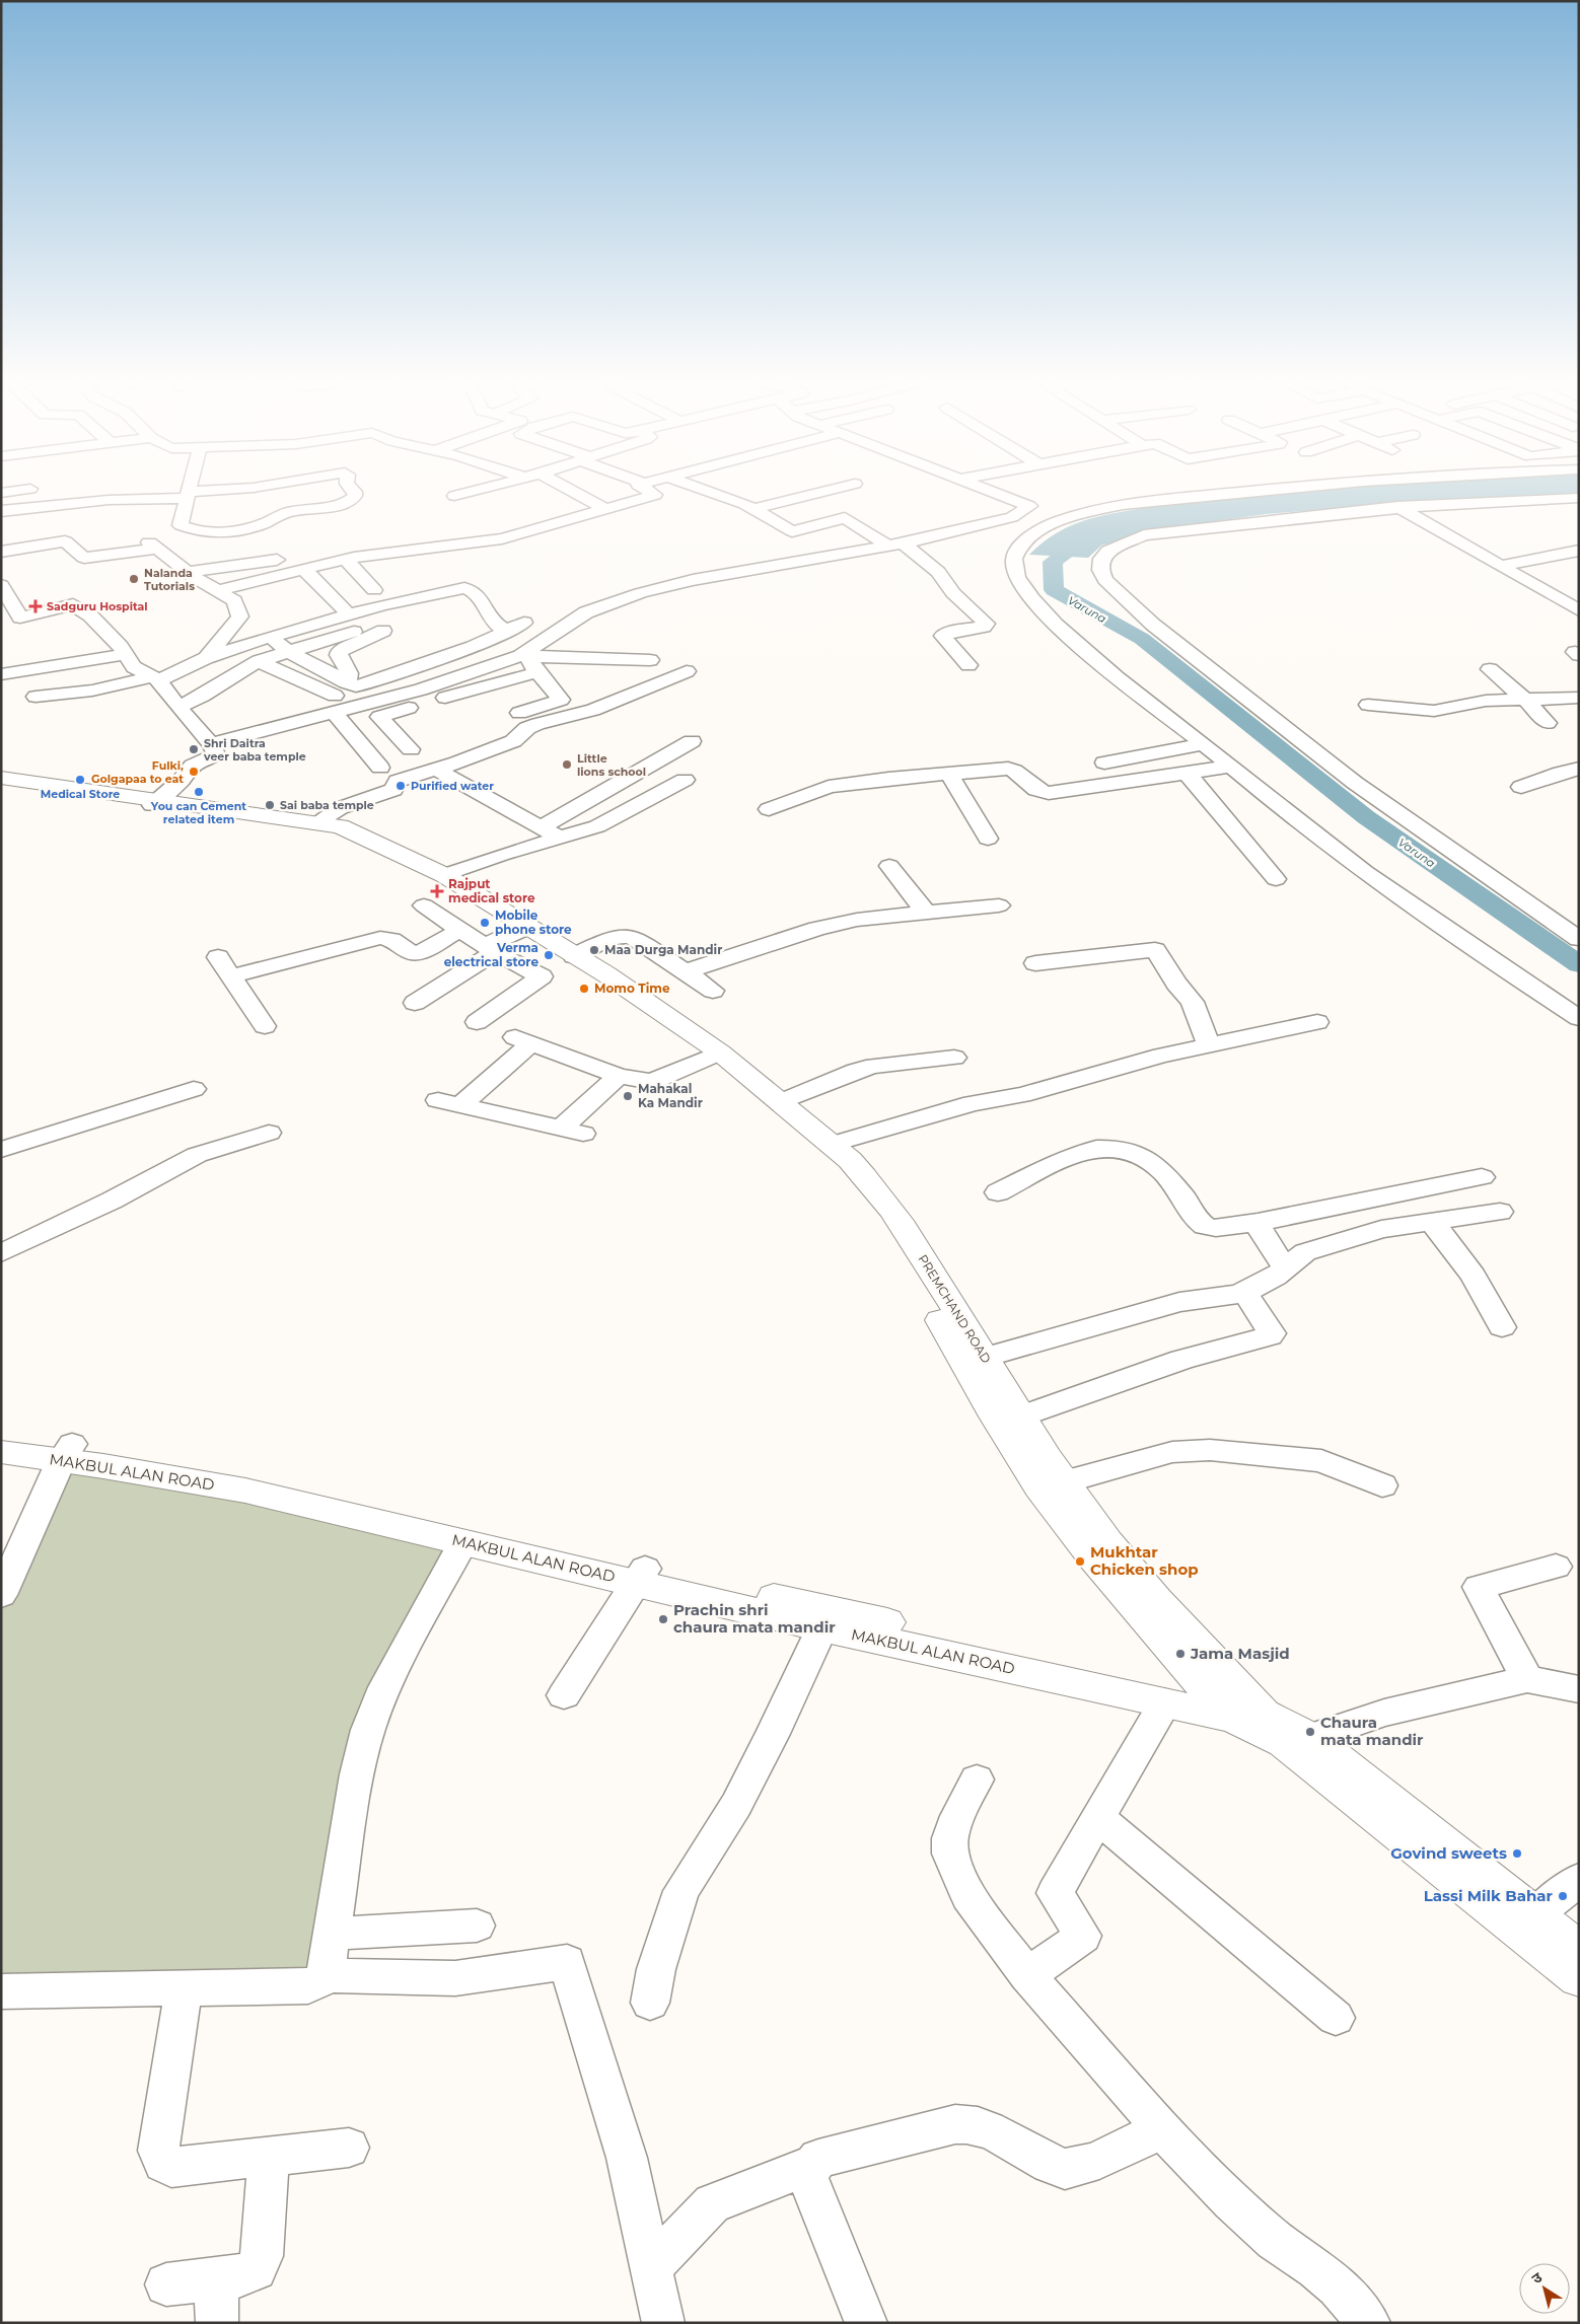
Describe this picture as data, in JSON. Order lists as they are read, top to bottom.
{
  "streets": {
    "highway": ["PREMCHAND ROAD", "MAKBUL ALAN ROAD"]
  },
  "crossings": [
    ["PREMCHAND ROAD", "MAKBUL ALAN ROAD"]
  ],
  "water": ["Varuna"],
  "places": {
    "other": [
      "Nalanda Tutorials",
      "Shri Daitra veer baba temple",
      "Little lions school",
      "Fulki, Golgapaa to eat",
      "Medical Store",
      "Purified water",
      "You can Cement related item",
      "Sai baba temple",
      "Mobile phone store",
      "Maa Durga Mandir",
      "Verma electrical store",
      "Momo Time",
      "Mahakal Ka Mandir",
      "Mukhtar Chicken shop",
      "Prachin shri chaura mata mandir",
      "Jama Masjid",
      "Chaura mata mandir",
      "Govind sweets",
      "Lassi Milk Bahar"
    ],
    "health": ["Sadguru Hospital", "Rajput medical store"]
  },
  "north": "top left"
}
